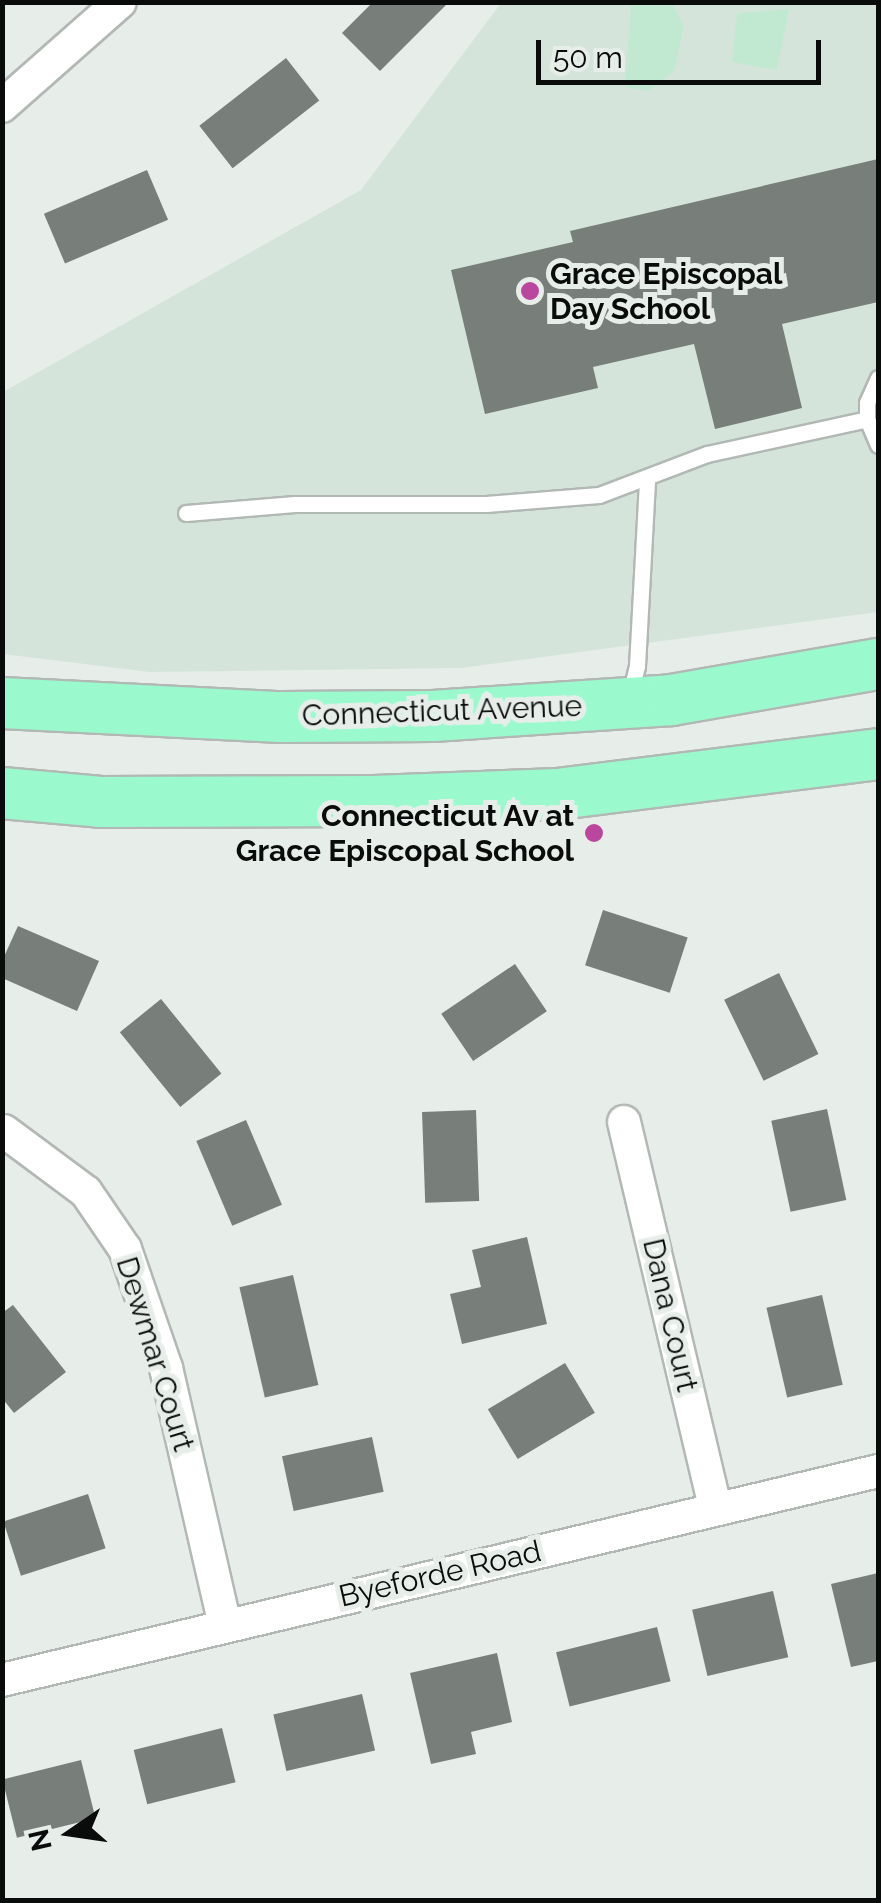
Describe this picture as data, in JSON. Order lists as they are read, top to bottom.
{
  "streets": {
    "main road": ["Connecticut Avenue"],
    "street": ["Dana Court", "Dewmar Court", "Byeforde Road"]
  },
  "crossings": [
    ["Dana Court", "Byeforde Road"],
    ["Dewmar Court", "Byeforde Road"]
  ],
  "places": ["Grace Episcopal Day School", "Connecticut Av at Grace Episcopal School"],
  "scale_bar": "50 m",
  "north": "left"
}
